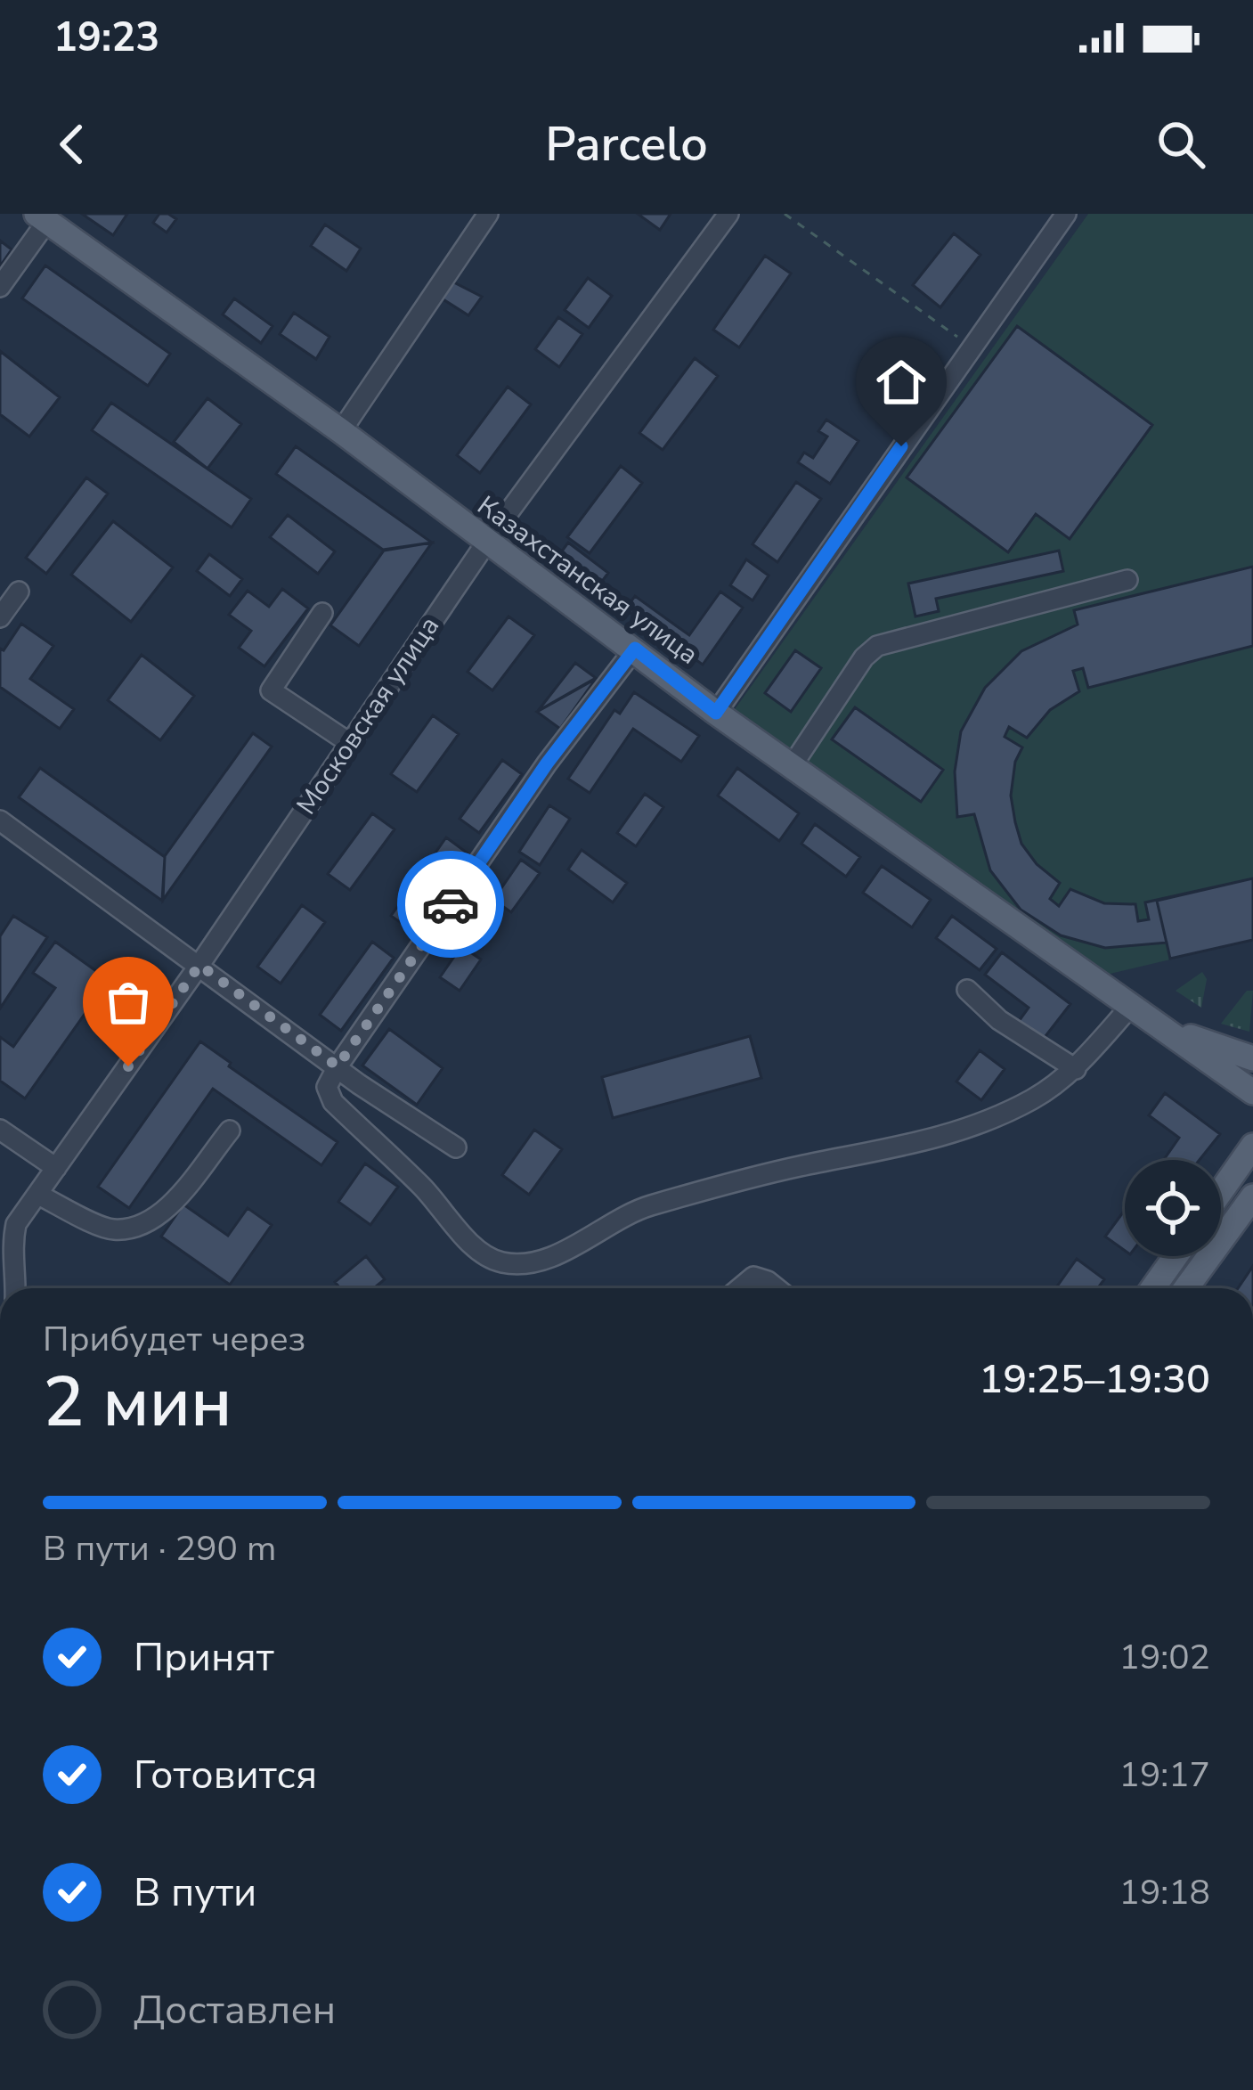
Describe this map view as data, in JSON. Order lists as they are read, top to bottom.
{
  "streets": {
    "main road": ["Казахстанская улица"],
    "street": ["Московская улица"]
  },
  "crossings": [
    ["Казахстанская улица", "Московская улица"]
  ],
  "page": {
    "status": "19:23",
    "header": "Parcelo",
    "heading": ["2 мин", "Прибудет через", "19:25–19:30"],
    "bar": "В пути · 290 m",
    "list": [
      ["Принят", "19:02"],
      ["Готовится", "19:17"],
      ["В пути", "19:18"],
      "Доставлен"
    ]
  }
}
